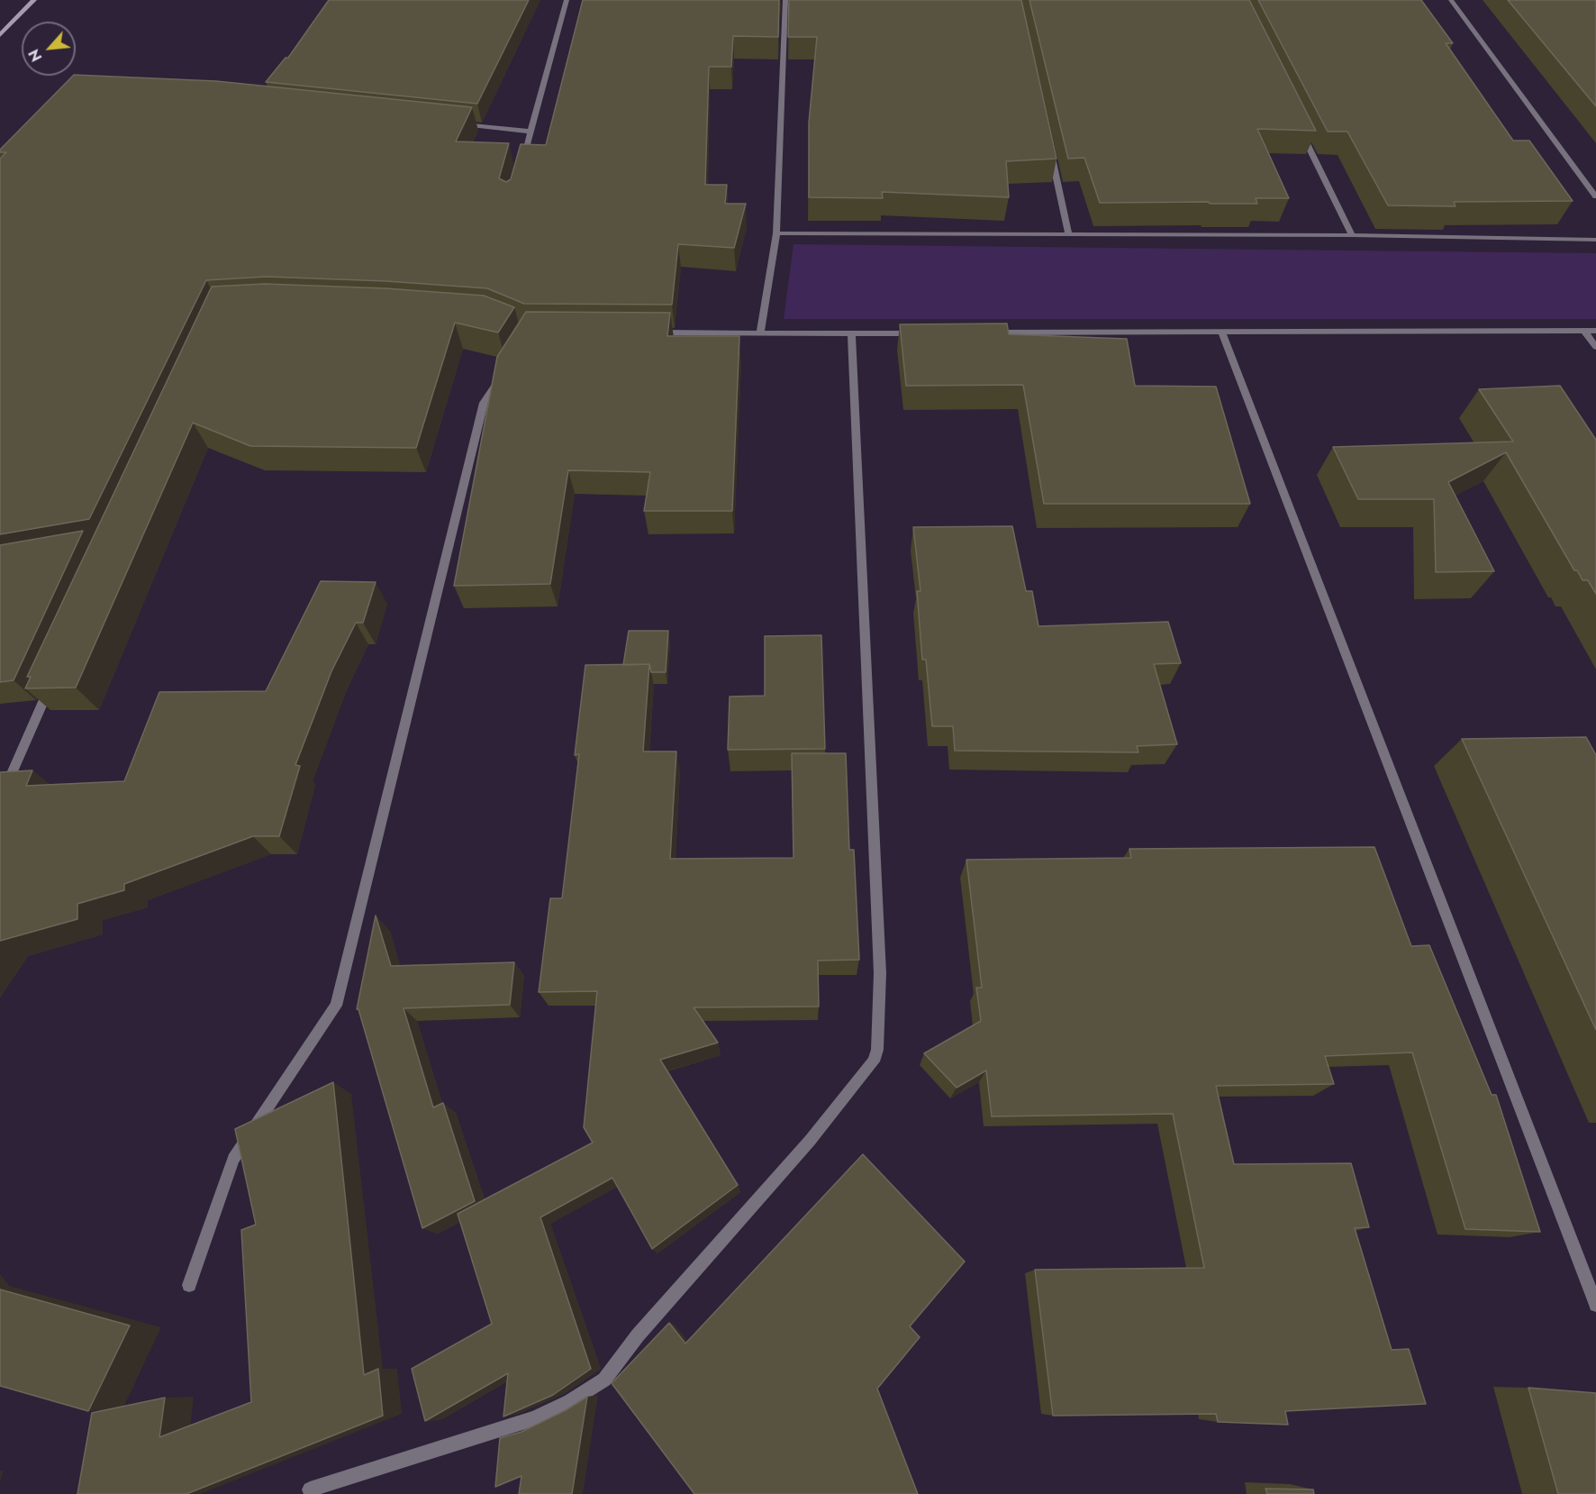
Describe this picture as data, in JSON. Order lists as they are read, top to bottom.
{
  "north": "bottom left"
}
